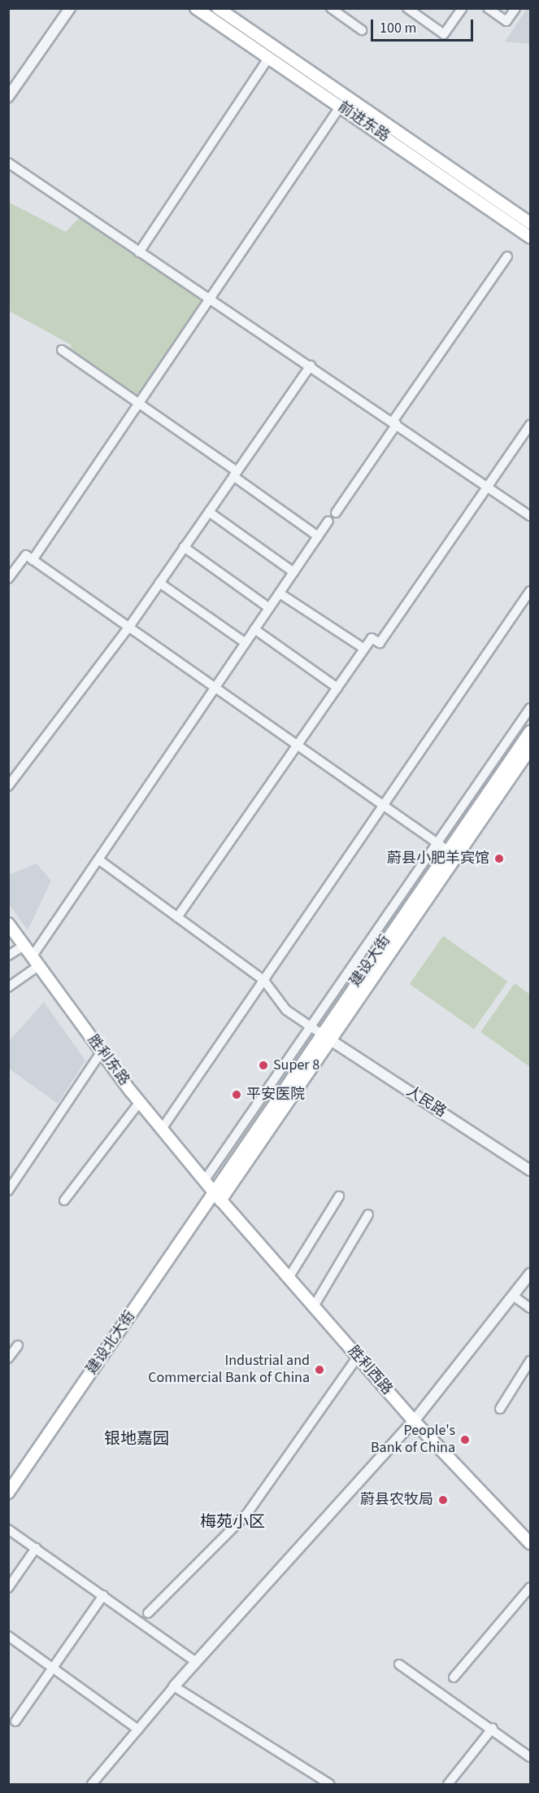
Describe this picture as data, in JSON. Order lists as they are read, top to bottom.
{
  "streets": {
    "main road": [
      "前进东路",
      "建设大街",
      "胜利东路",
      "建设北大街",
      "胜利西路"
    ],
    "street": ["人民路"]
  },
  "crossings": [
    ["建设大街", "胜利东路"],
    ["建设大街", "人民路"],
    ["建设大街", "建设北大街"],
    ["建设大街", "胜利西路"],
    ["胜利东路", "建设北大街"],
    ["胜利东路", "胜利西路"],
    ["建设北大街", "胜利西路"]
  ],
  "districts": ["银地嘉园", "梅苑小区"],
  "places": [
    "蔚县小肥羊宾馆",
    "Super 8",
    "平安医院",
    "Industrial and Commercial Bank of China",
    "People's Bank of China",
    "蔚县农牧局"
  ],
  "scale_bar": "100 m"
}
